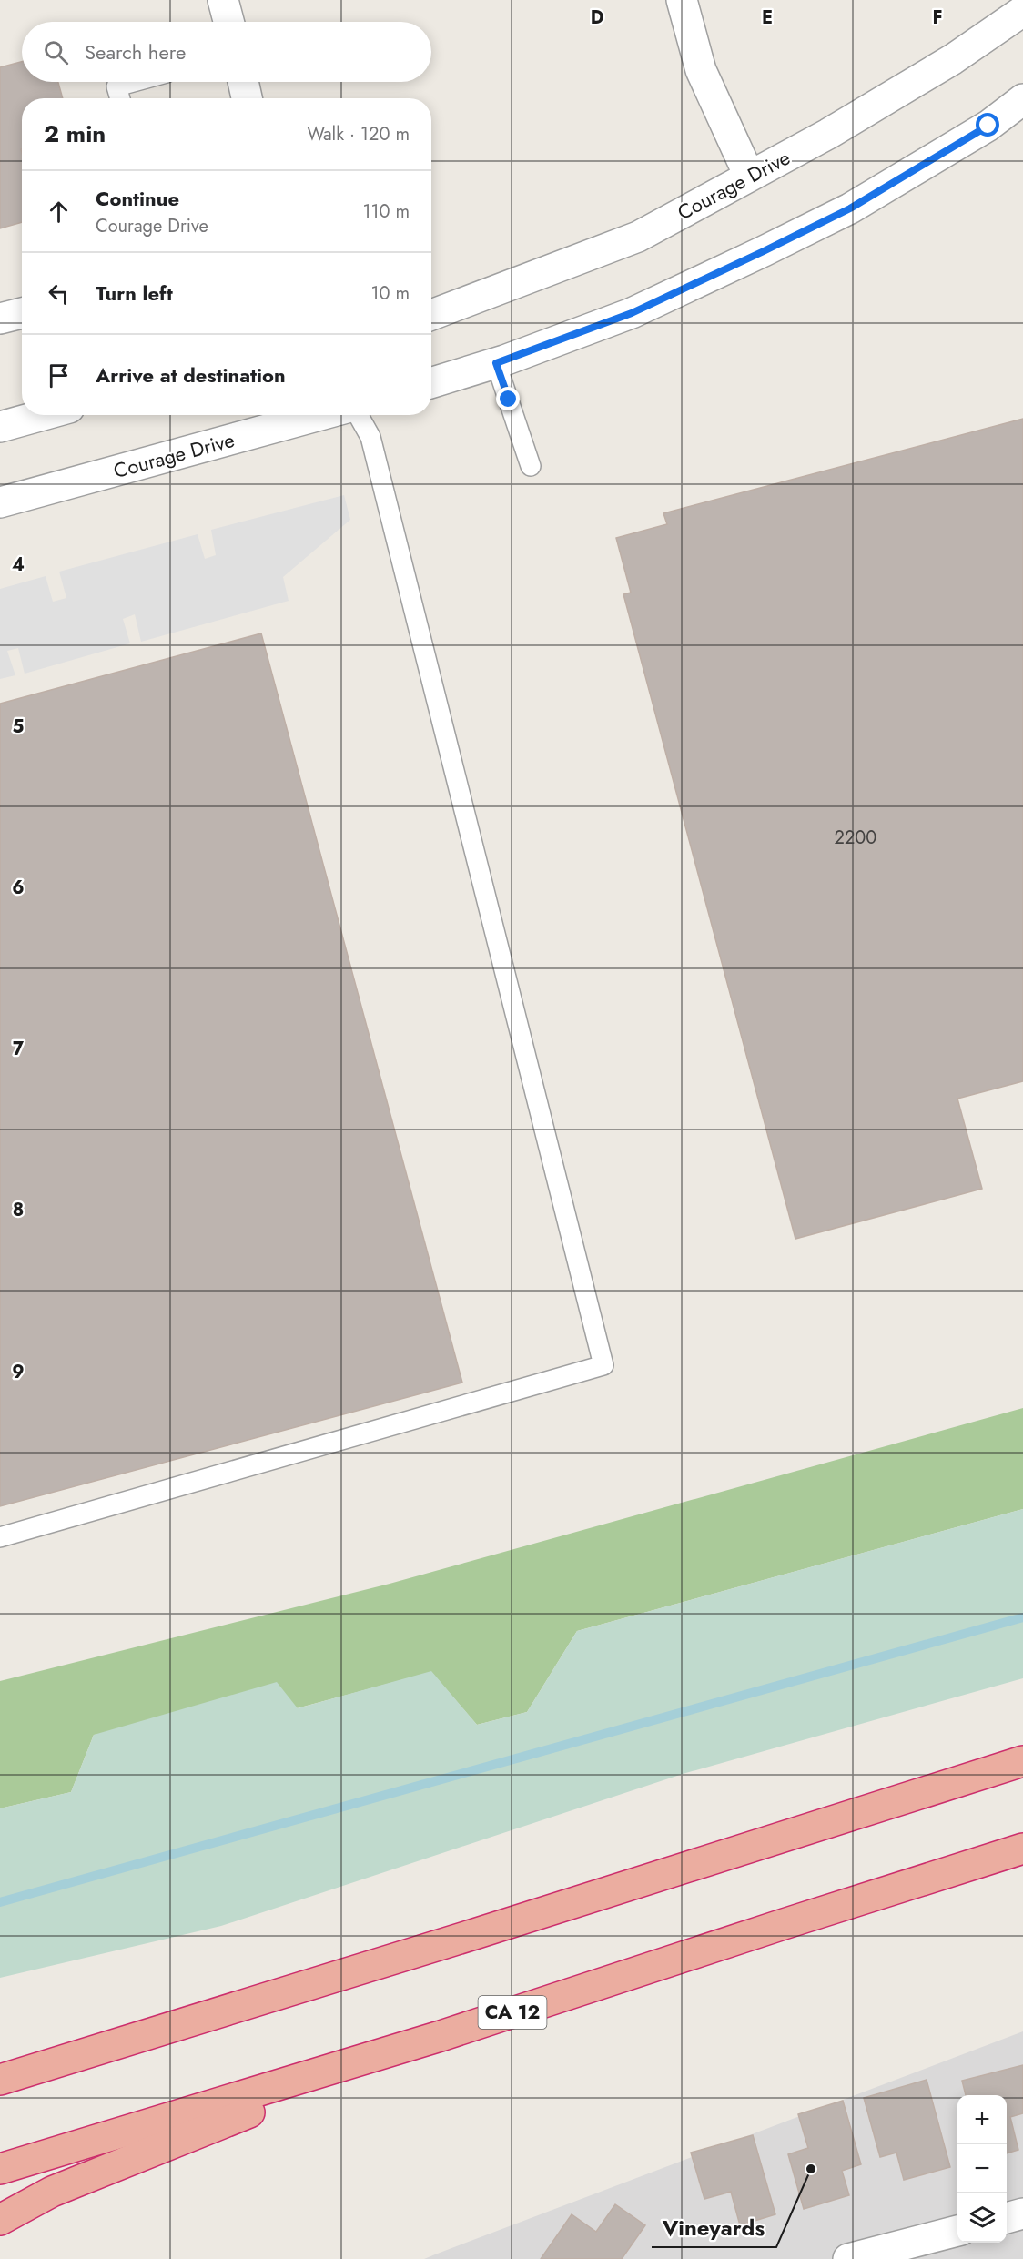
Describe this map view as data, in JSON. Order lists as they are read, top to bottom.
{
  "streets": {
    "highway": ["CA 12"],
    "street": ["Courage Drive"]
  },
  "places": ["Vineyards"],
  "house_numbers": ["2200"],
  "page": {
    "search": "Search here",
    "heading": ["2 min", "Walk · 120 m"],
    "list": [
      ["Continue", "Courage Drive", "110 m"],
      ["Turn left", "10 m"],
      "Arrive at destination"
    ],
    "map_buttons": ["+", "−"]
  },
  "grid": {
    "columns": ["D", "E", "F"],
    "rows": [
      "4",
      "5",
      "6",
      "7",
      "8",
      "9"
    ]
  }
}
